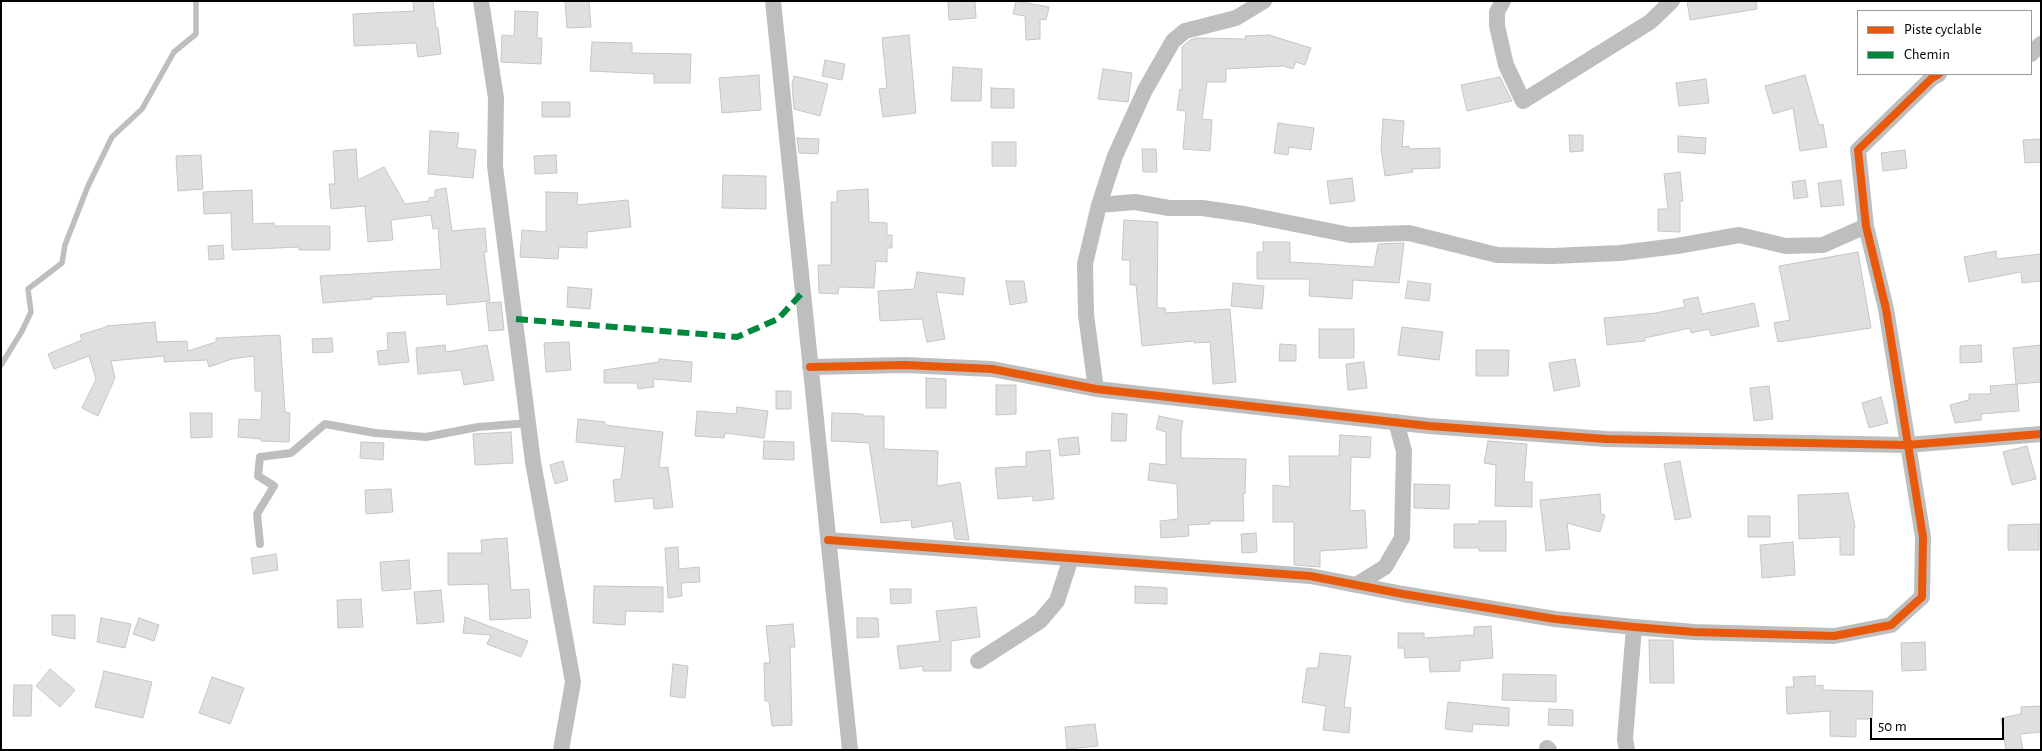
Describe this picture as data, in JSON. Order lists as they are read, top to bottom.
{
  "legend": ["Piste cyclable", "Chemin"],
  "scale_bar": "50 m"
}
